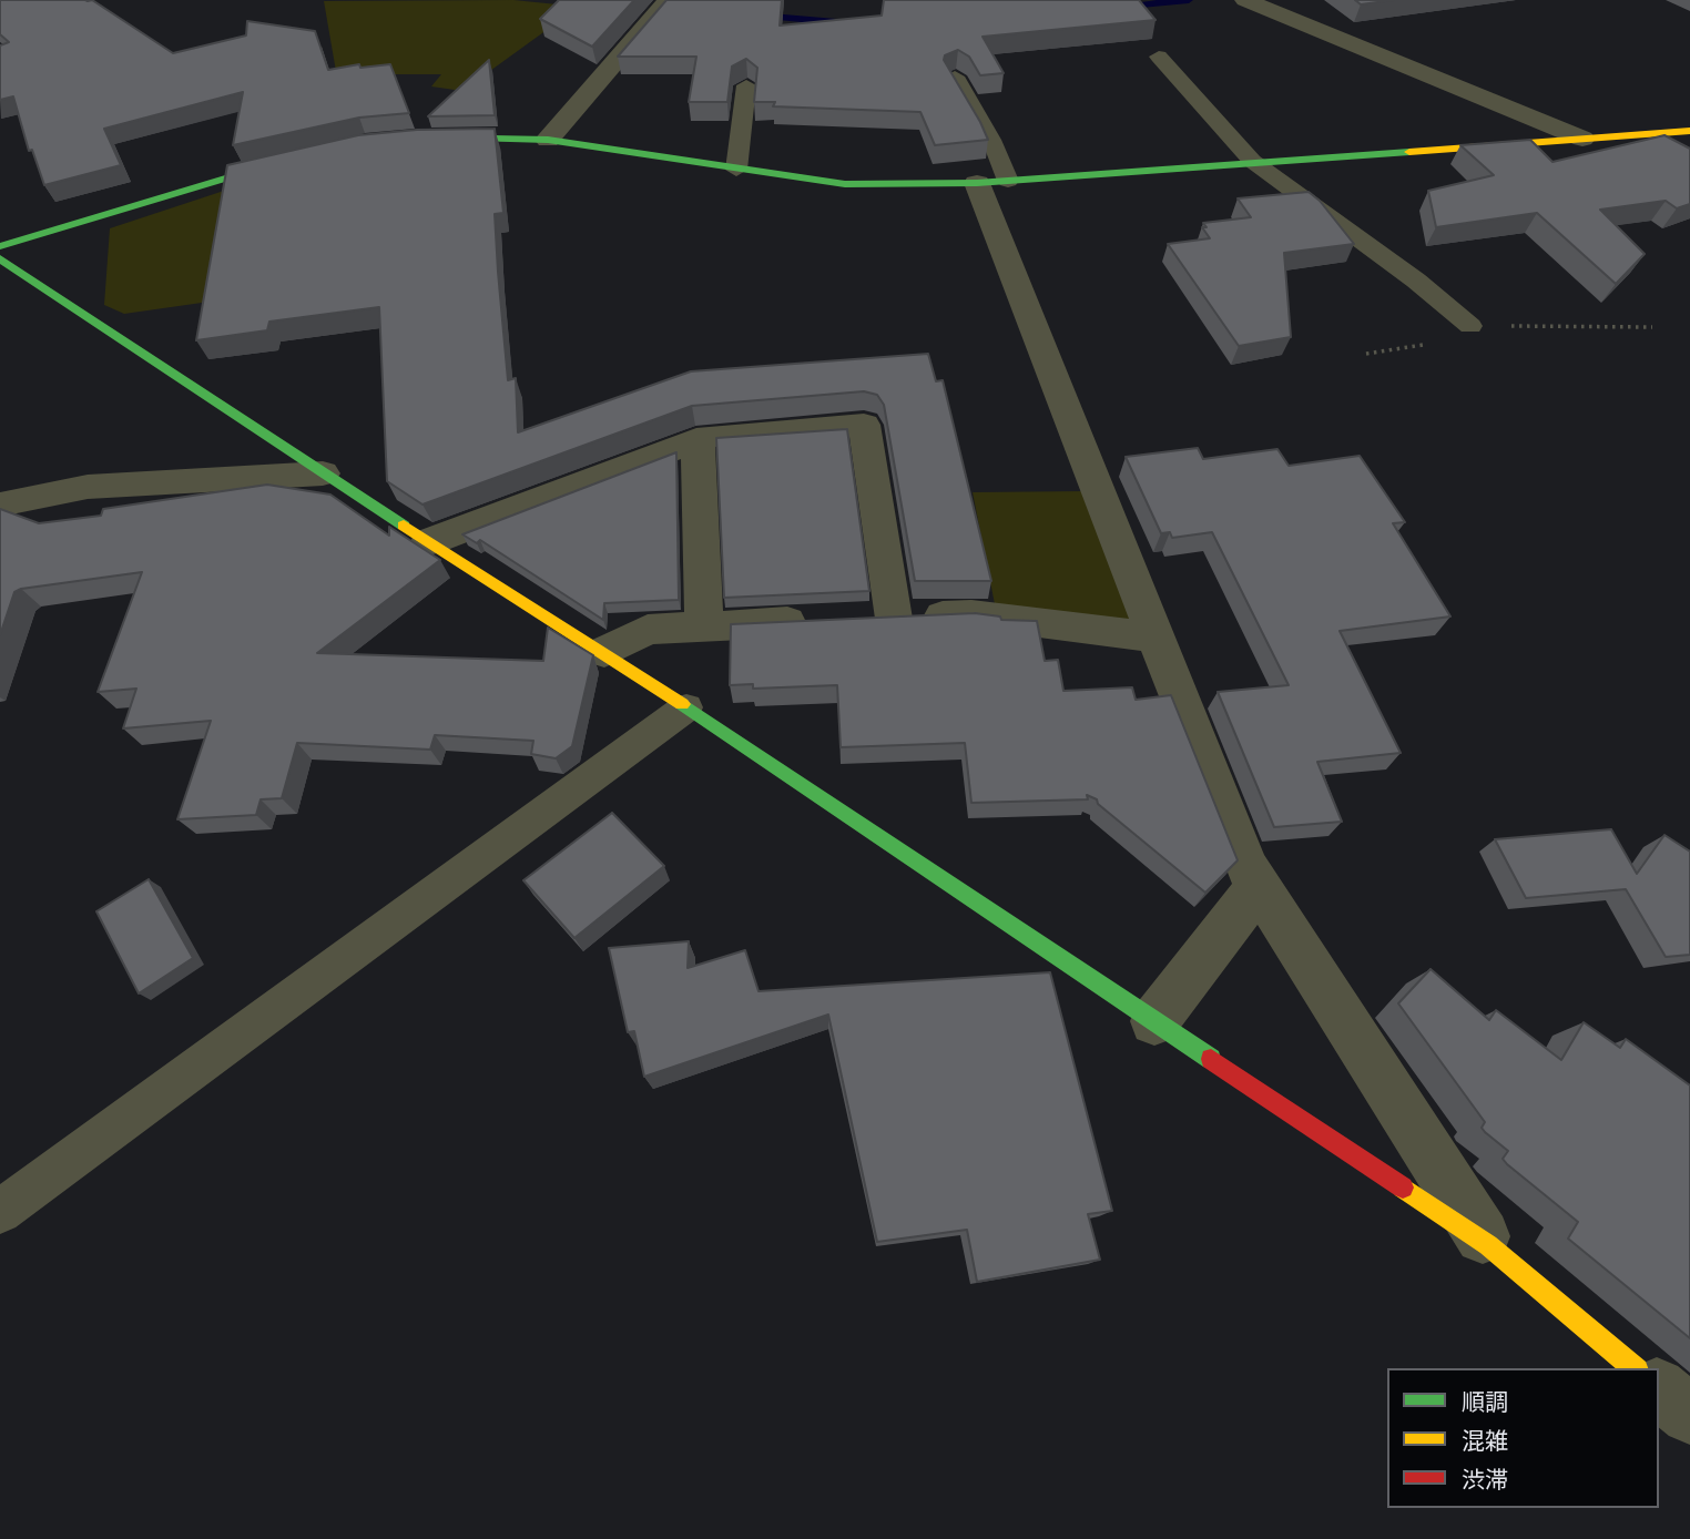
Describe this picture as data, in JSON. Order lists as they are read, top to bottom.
{
  "legend": ["順調", "混雑", "渋滞"]
}
